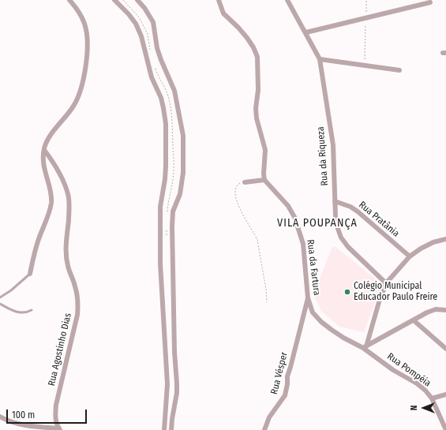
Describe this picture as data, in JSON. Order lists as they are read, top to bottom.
{
  "streets": {
    "street": [
      "Rua da Riqueza",
      "Rua Pratânia",
      "Rua da Fartura",
      "Rua Agostinho Dias",
      "Rua Pompéia",
      "Rua Vésper"
    ]
  },
  "crossings": [
    ["Rua da Riqueza", "Rua Pratânia"],
    ["Rua da Fartura", "Rua Pompéia"],
    ["Rua da Fartura", "Rua Vésper"]
  ],
  "districts": ["VILA POUPANÇA"],
  "places": ["Colégio Municipal Educador Paulo Freire"],
  "scale_bar": "100 m",
  "north": "left"
}
